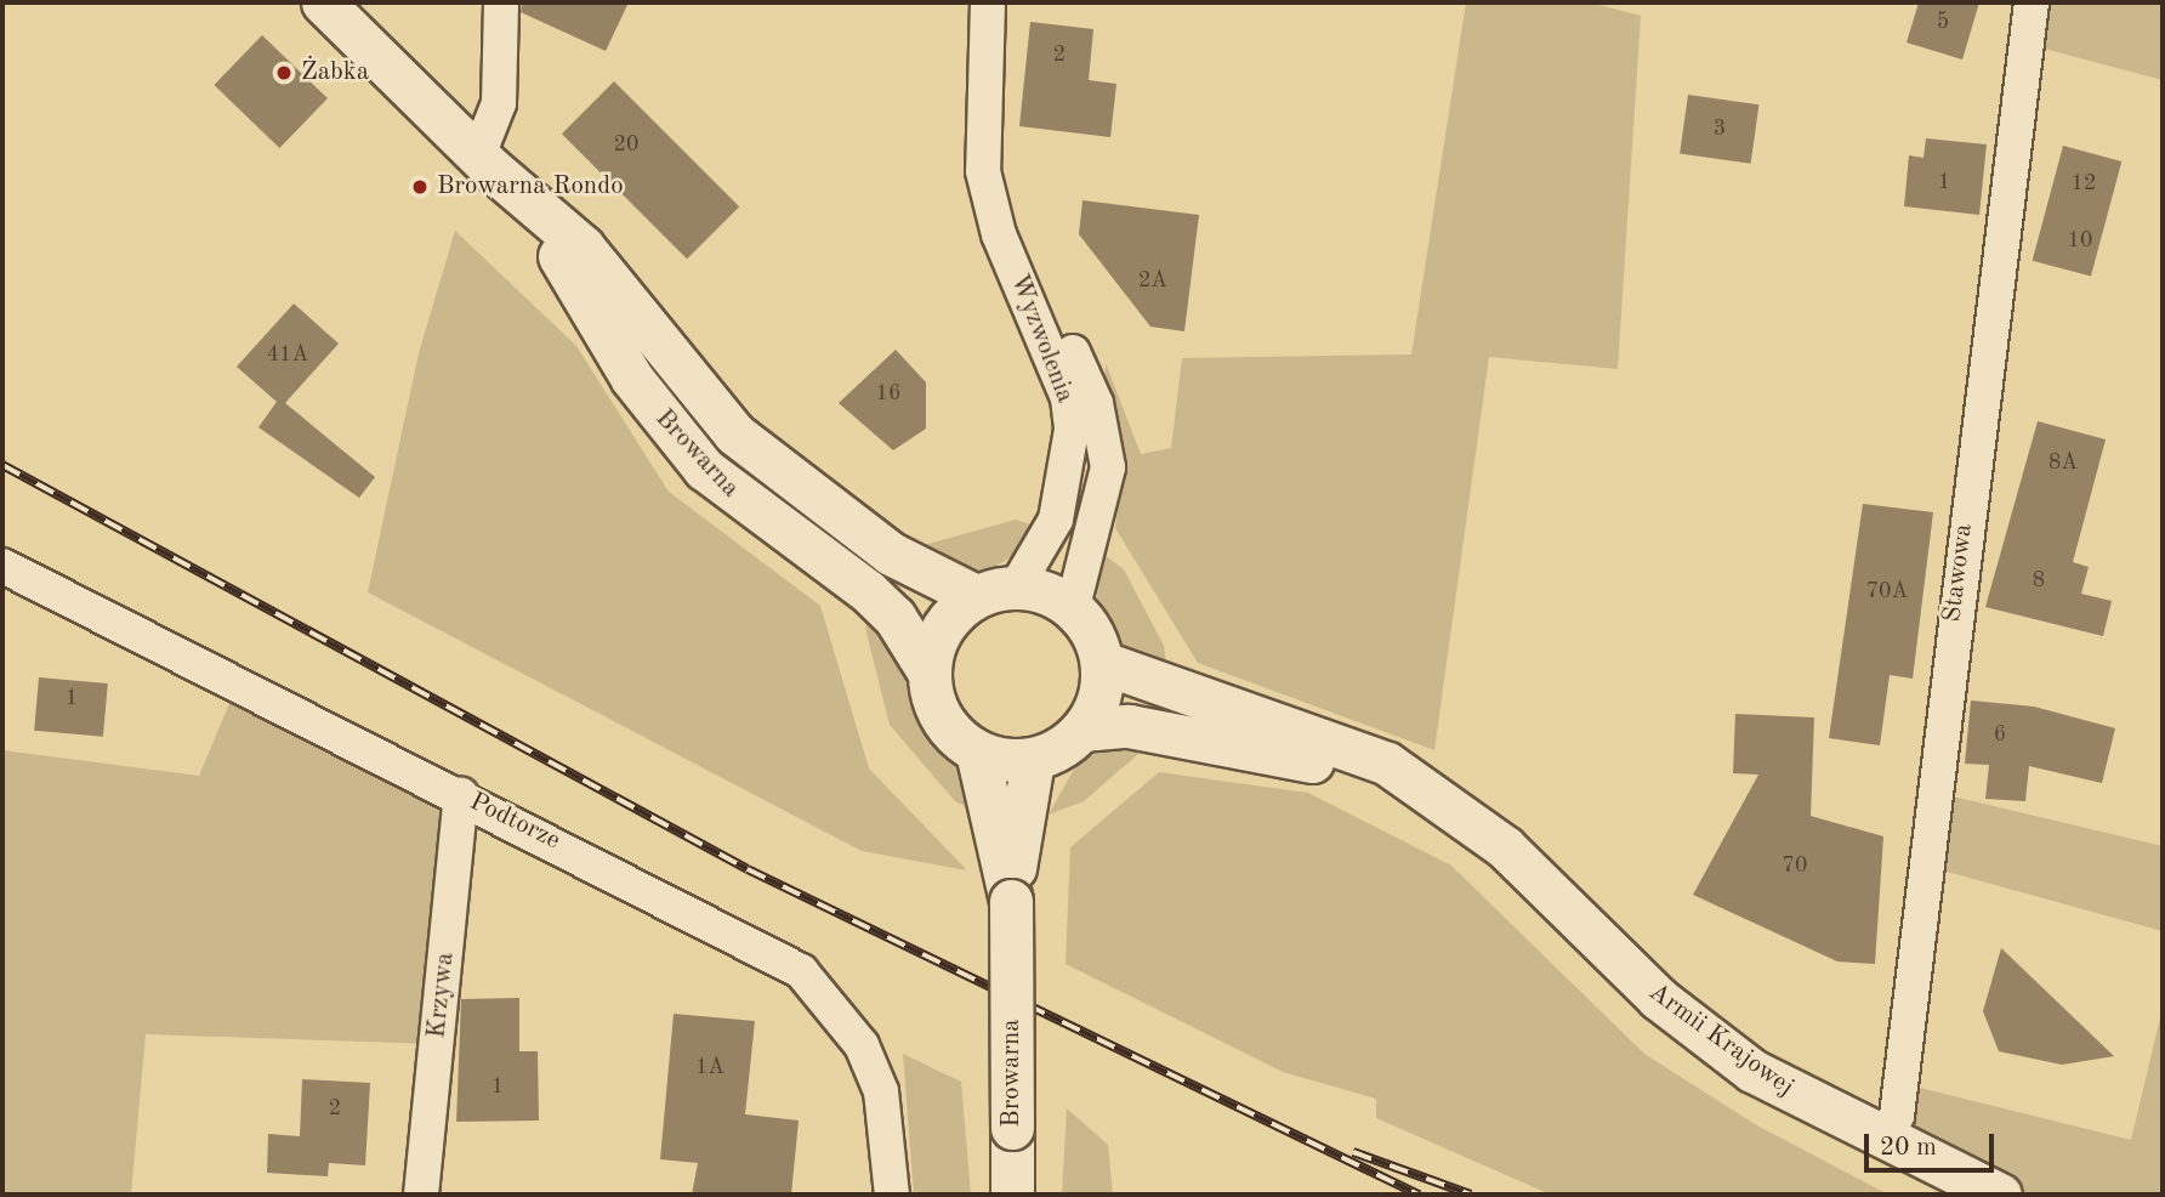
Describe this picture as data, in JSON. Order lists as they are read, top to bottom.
{
  "streets": {
    "street": [
      "Wyzwolenia",
      "Browarna",
      "Stawowa",
      "Podtorze",
      "Krzywa",
      "Armii Krajowej"
    ]
  },
  "crossings": [
    ["Wyzwolenia", "Browarna"],
    ["Wyzwolenia", "Armii Krajowej"],
    ["Browarna", "Armii Krajowej"],
    ["Stawowa", "Armii Krajowej"],
    ["Podtorze", "Krzywa"]
  ],
  "places": ["Żabka", "Browarna Rondo"],
  "house_numbers": [
    "5",
    "2",
    "3",
    "20",
    "1",
    "12",
    "10",
    "2A",
    "41A",
    "16",
    "8A",
    "8",
    "70A",
    "1",
    "6",
    "70",
    "1A",
    "1",
    "2"
  ],
  "scale_bar": "20 m"
}
